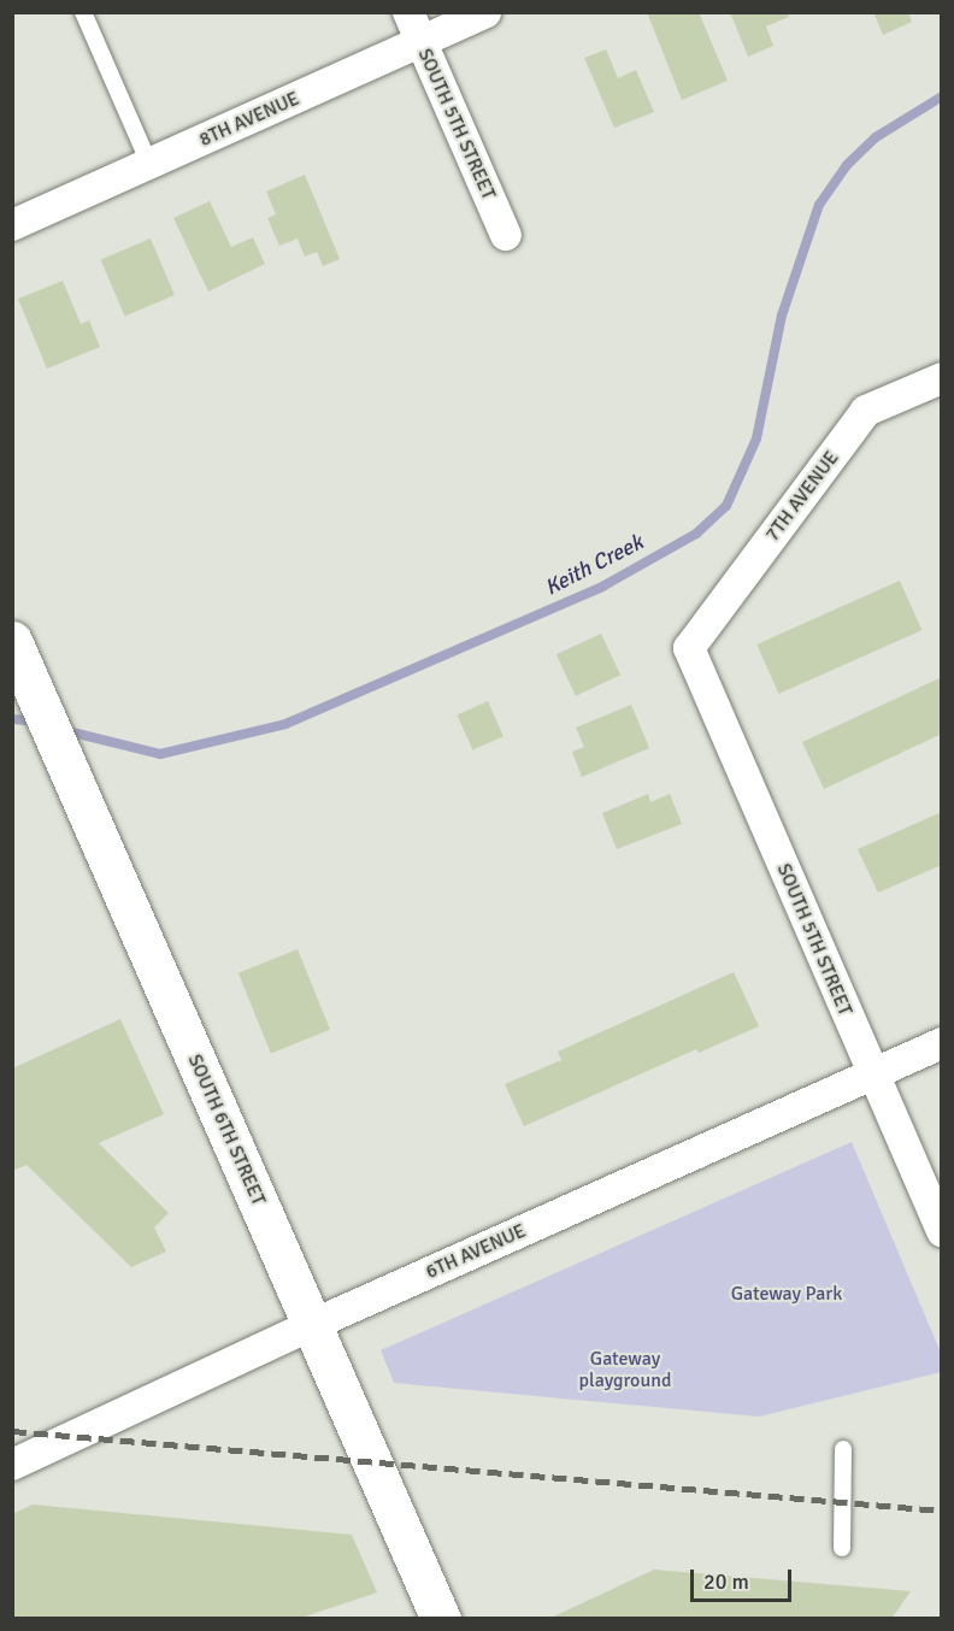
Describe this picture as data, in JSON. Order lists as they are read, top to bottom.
{
  "streets": {
    "street": [
      "8TH AVENUE",
      "SOUTH 5TH STREET",
      "7TH AVENUE",
      "SOUTH 6TH STREET",
      "6TH AVENUE"
    ]
  },
  "crossings": [
    ["8TH AVENUE", "SOUTH 5TH STREET"],
    ["SOUTH 5TH STREET", "7TH AVENUE"],
    ["SOUTH 5TH STREET", "6TH AVENUE"],
    ["SOUTH 6TH STREET", "6TH AVENUE"]
  ],
  "water": ["Keith Creek"],
  "parks": ["Gateway Park", "Gateway playground"],
  "scale_bar": "20 m"
}
